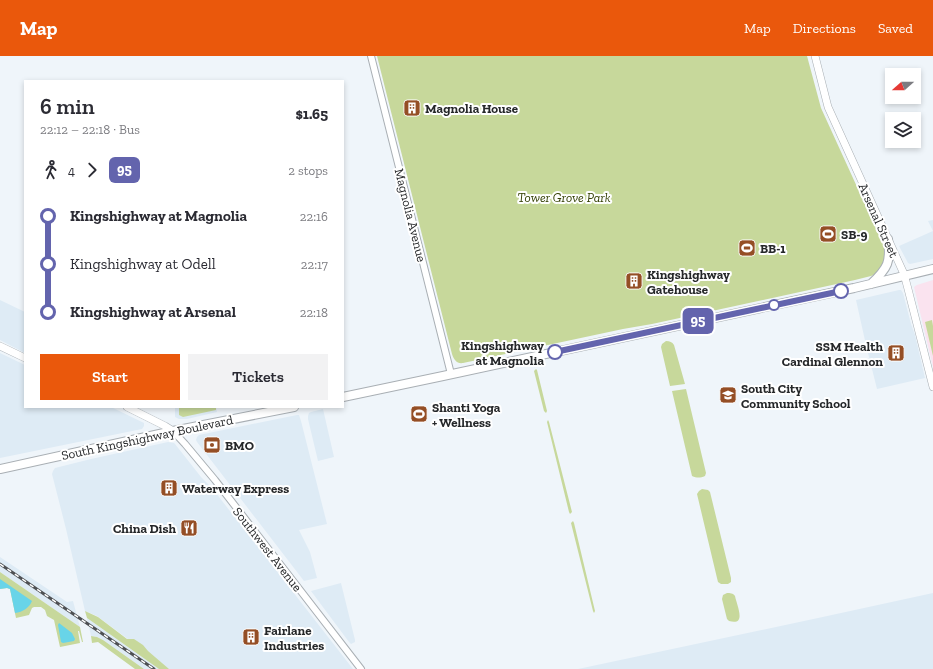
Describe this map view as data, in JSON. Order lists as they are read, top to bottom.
{
  "streets": {
    "main road": ["Arsenal Street", "South Kingshighway Boulevard"],
    "street": ["Magnolia Avenue", "Southwest Avenue"]
  },
  "crossings": [
    ["South Kingshighway Boulevard", "Southwest Avenue"]
  ],
  "parks": ["Tower Grove Park"],
  "places": {
    "building": [
      "Magnolia House",
      "Kingshighway Gatehouse",
      "SSM Health Cardinal Glennon",
      "Waterway Express",
      "Fairlane Industries"
    ],
    "sports": ["SB-9", "BB-1", "Shanti Yoga + Wellness"],
    "other": ["Kingshighway at Magnolia"],
    "school or university": ["South City Community School"],
    "bank": ["BMO"],
    "restaurant": ["China Dish"]
  },
  "lines": ["bus line 95"],
  "north": "left",
  "page": {
    "header": "Map",
    "nav": ["Map", "Directions", "Saved"],
    "on_map": "95",
    "heading": ["6 min", "22:12 – 22:18 · Bus", "$1.65"],
    "legs": ["4", "95", "2 stops"],
    "list": [
      {
        "name": "Kingshighway at Magnolia",
        "value": "22:16"
      },
      {
        "name": "Kingshighway at Odell",
        "value": "22:17"
      },
      {
        "name": "Kingshighway at Arsenal",
        "value": "22:18"
      }
    ],
    "buttons": ["Start", "Tickets"]
  }
}
